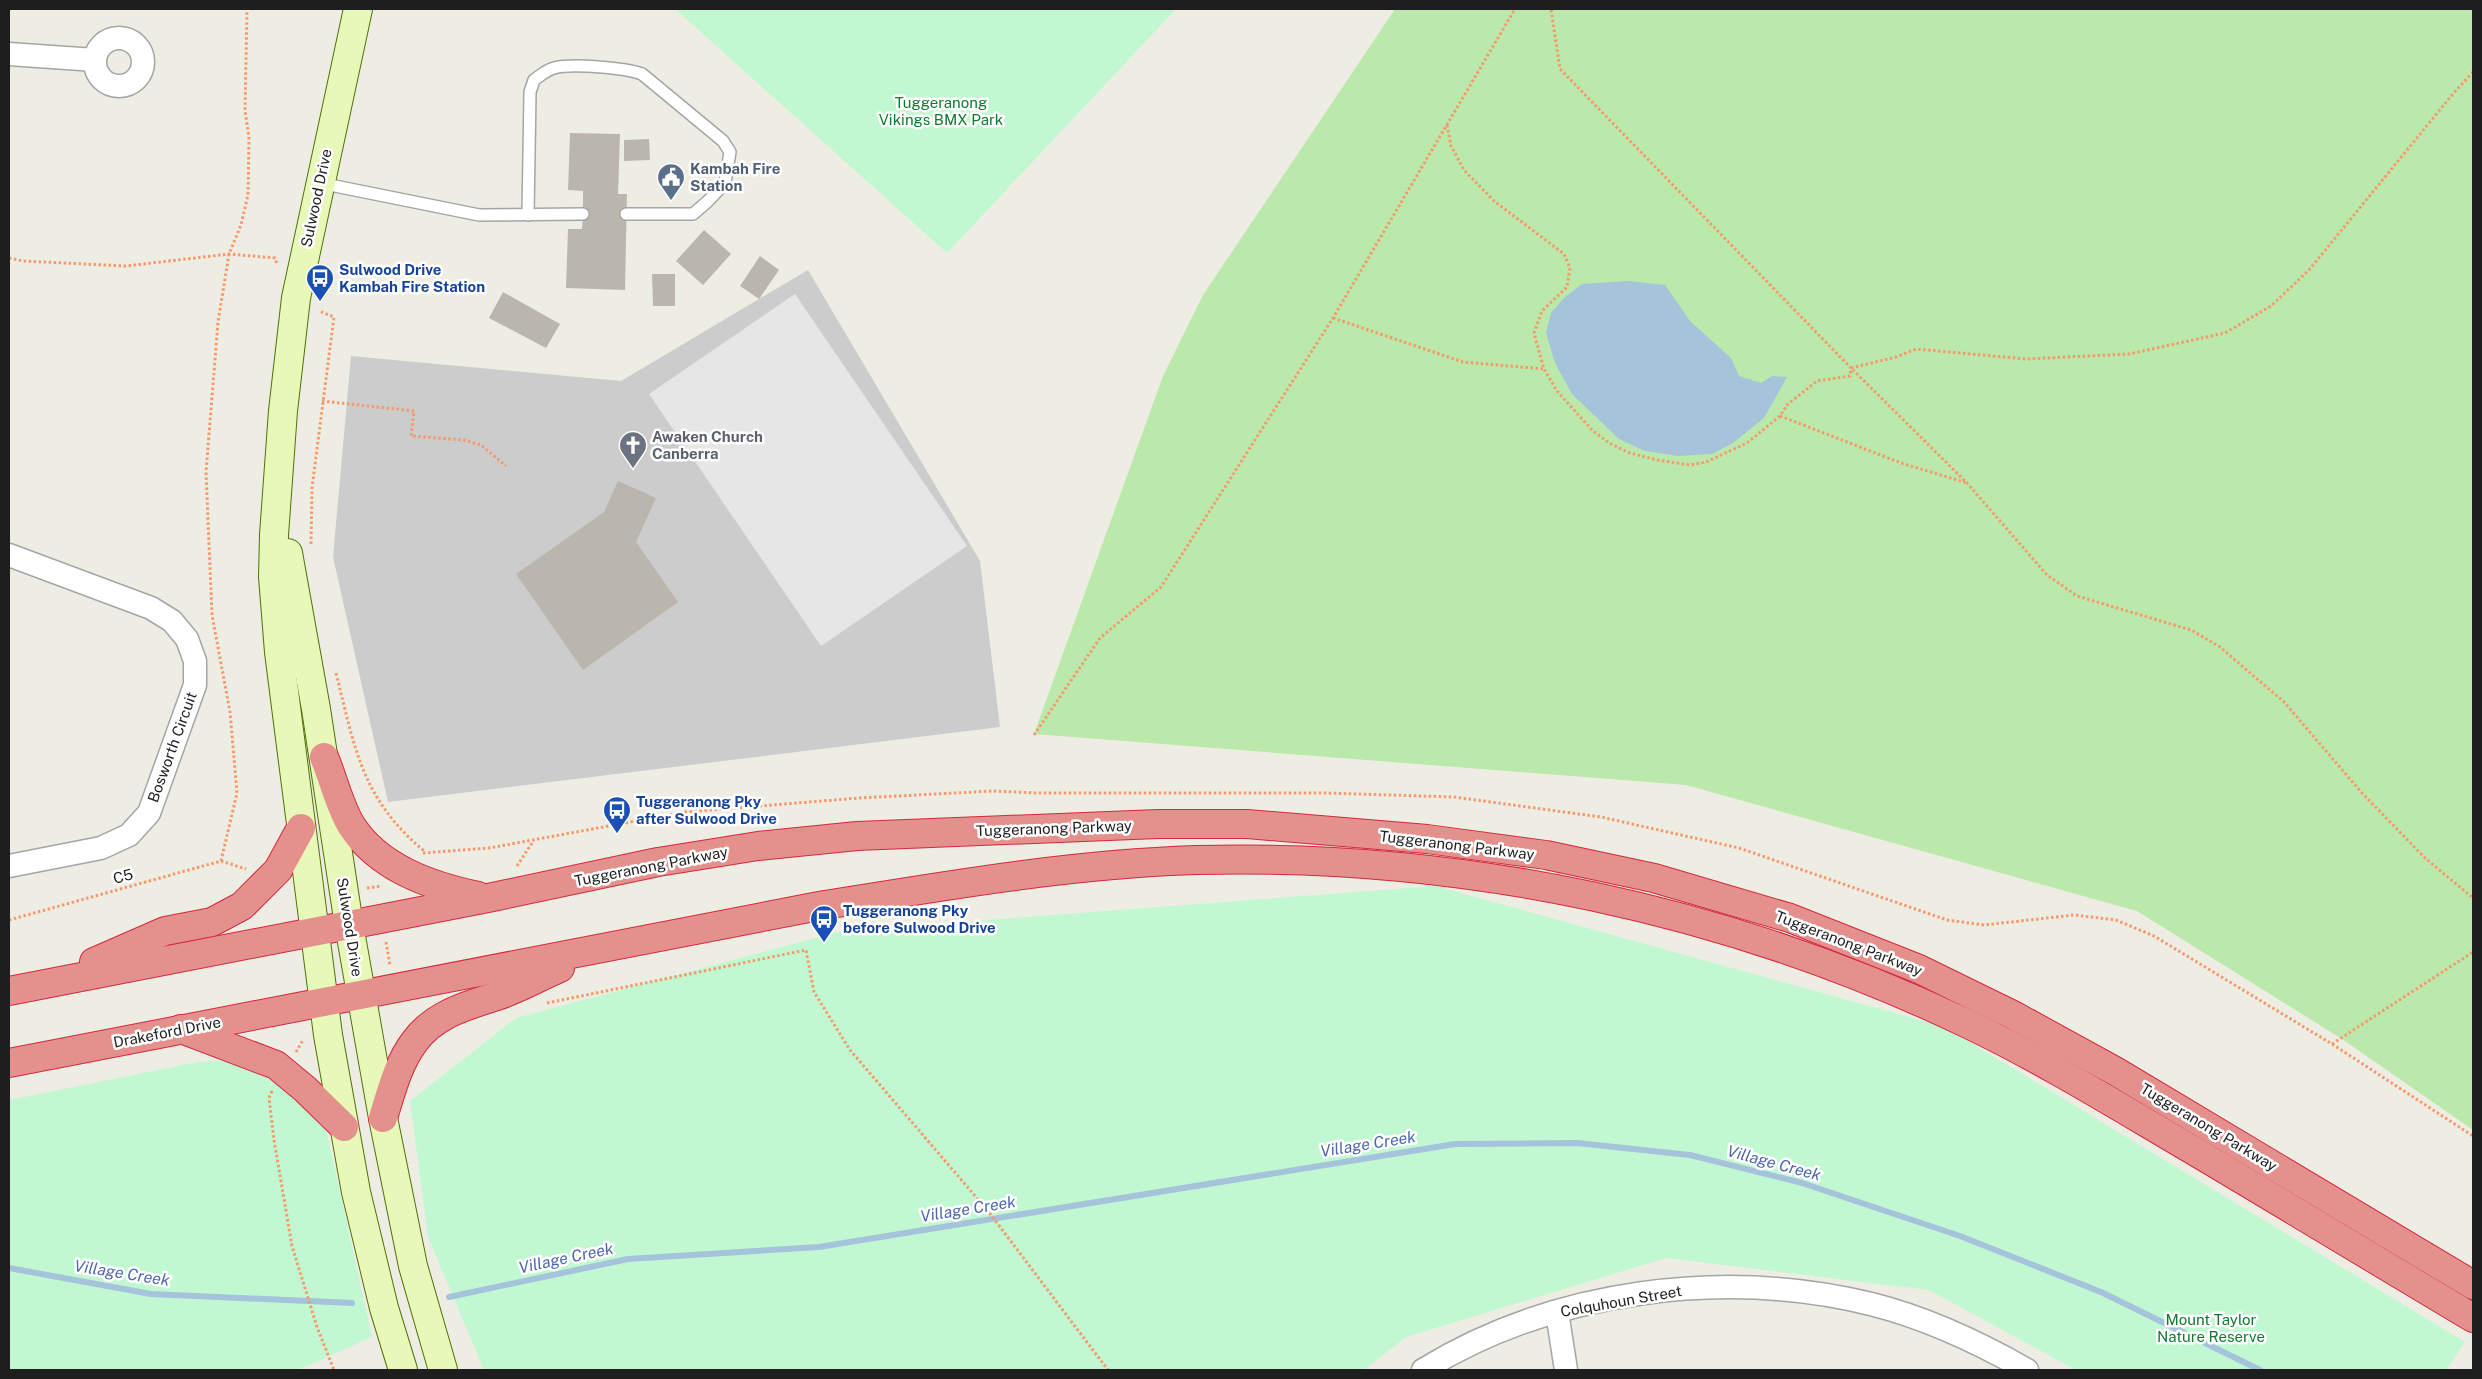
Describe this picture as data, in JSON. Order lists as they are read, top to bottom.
{
  "streets": {
    "highway": ["Tuggeranong Parkway", "Drakeford Drive"],
    "main road": ["Sulwood Drive"],
    "street": ["Bosworth Circuit", "Colquhoun Street"],
    "path": ["C5"]
  },
  "crossings": [
    ["Sulwood Drive", "Tuggeranong Parkway"],
    ["Sulwood Drive", "Drakeford Drive"],
    ["Tuggeranong Parkway", "Drakeford Drive"]
  ],
  "water": ["Village Creek"],
  "parks": ["Tuggeranong Vikings BMX Park", "Mount Taylor Nature Reserve"],
  "places": {
    "public building": ["Kambah Fire Station"],
    "bus stop": ["Sulwood Drive Kambah Fire Station", "Tuggeranong Pky after Sulwood Drive", "Tuggeranong Pky before Sulwood Drive"],
    "church": ["Awaken Church Canberra"]
  }
}
